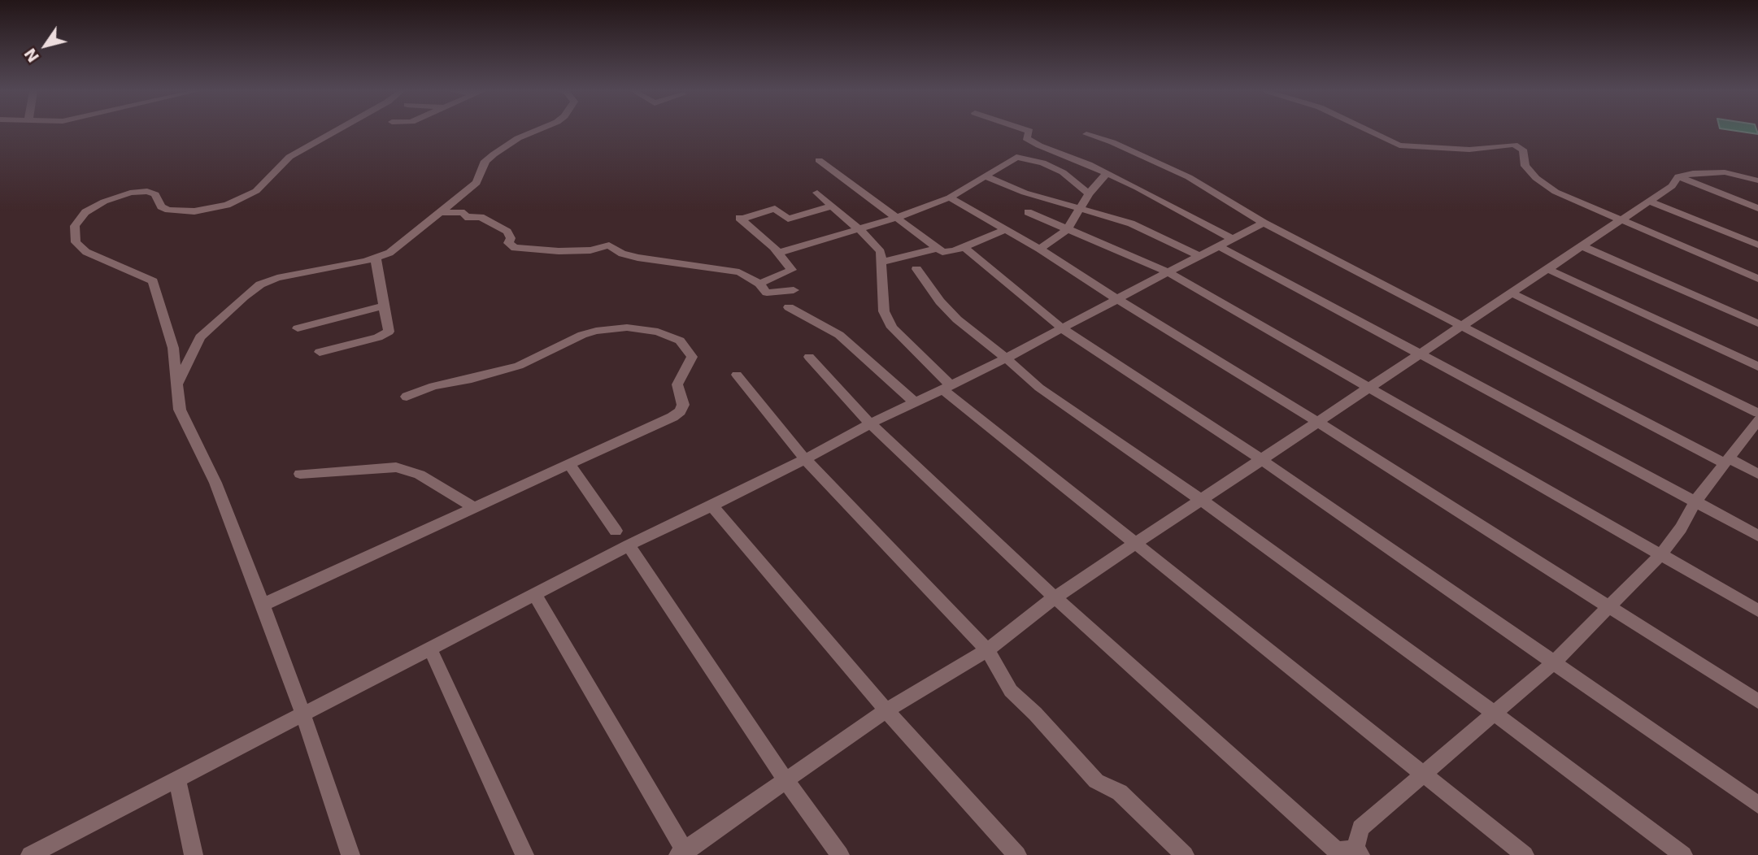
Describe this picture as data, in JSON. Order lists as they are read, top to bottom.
{
  "north": "bottom left"
}
